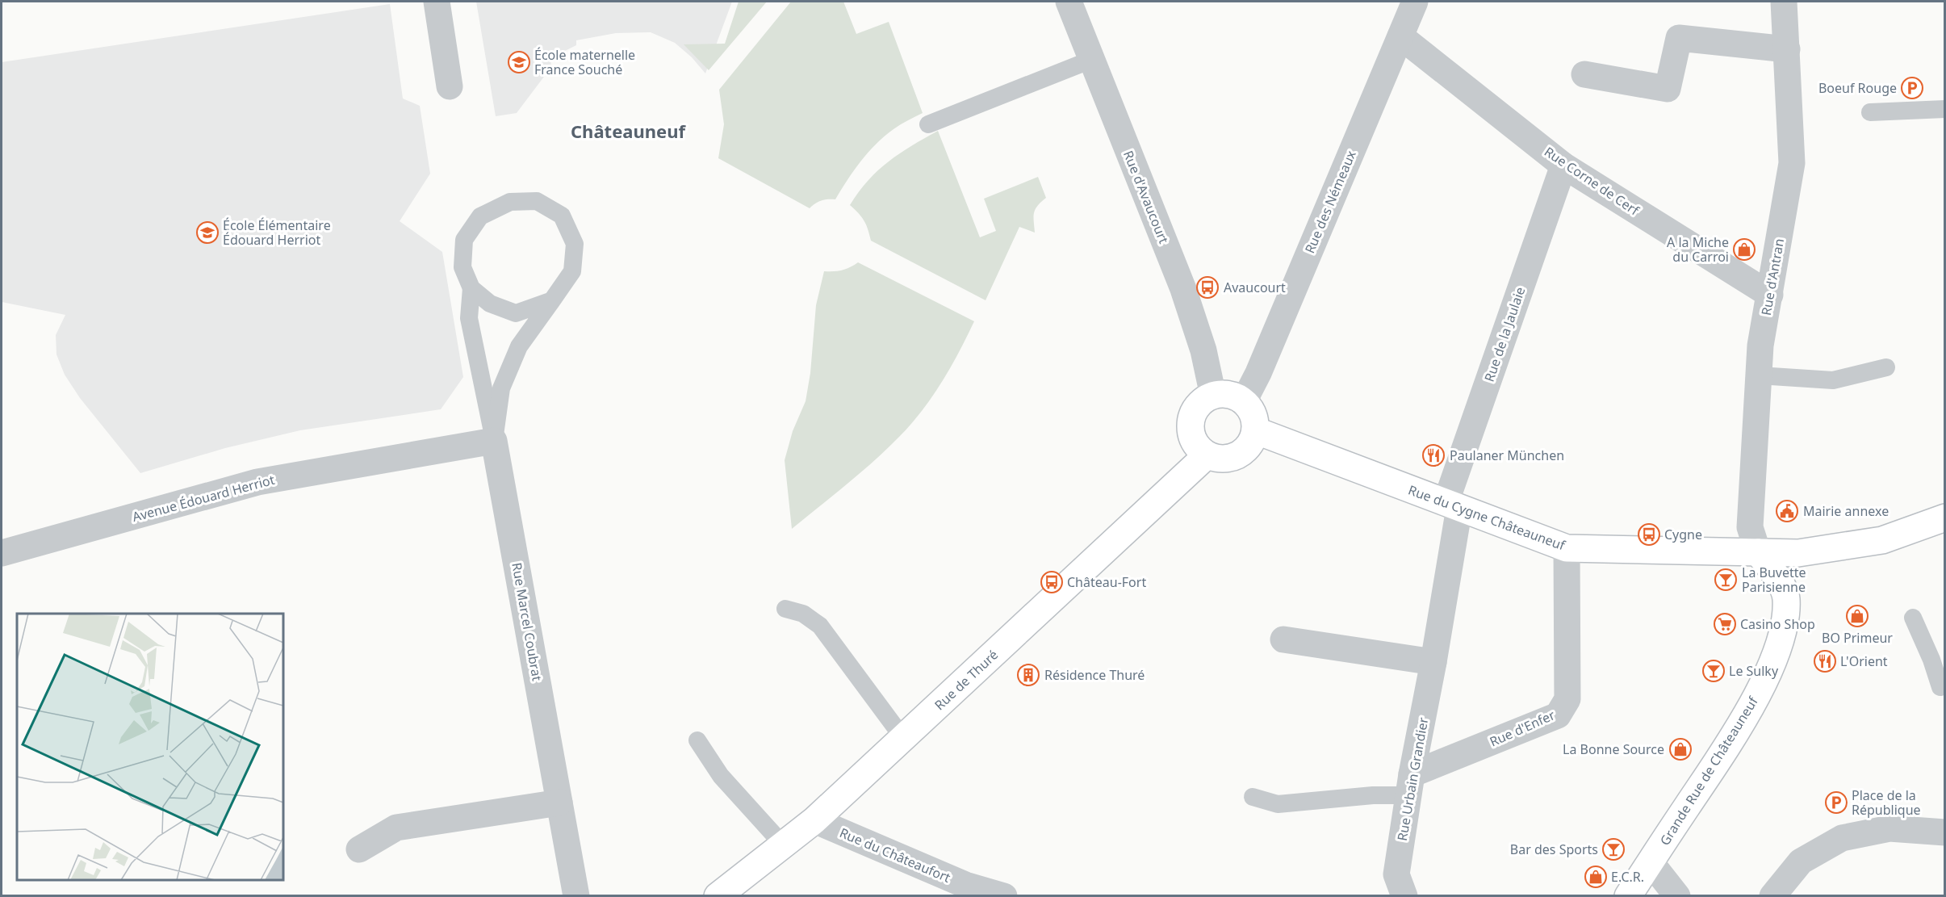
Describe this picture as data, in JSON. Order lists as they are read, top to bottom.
{
  "streets": {
    "main road": ["Rue du Cygne Châteauneuf", "Rue de Thuré", "Grande Rue de Châteauneuf"],
    "street": [
      "Rue Corne de Cerf",
      "Rue d'Avaucourt",
      "Rue des Némeaux",
      "Rue d'Antran",
      "Rue de la Jaulaie",
      "Avenue Édouard Herriot",
      "Rue Marcel Coubrat",
      "Rue d'Enfer",
      "Rue Urbain Grandier",
      "Rue du Châteaufort"
    ]
  },
  "crossings": [
    ["Rue Corne de Cerf", "Rue des Némeaux"],
    ["Rue Corne de Cerf", "Rue d'Antran"],
    ["Rue Corne de Cerf", "Rue de la Jaulaie"],
    ["Rue d'Avaucourt", "Rue des Némeaux"],
    ["Rue d'Avaucourt", "Rue du Cygne Châteauneuf"],
    ["Rue d'Avaucourt", "Rue de Thuré"],
    ["Rue des Némeaux", "Rue du Cygne Châteauneuf"],
    ["Rue des Némeaux", "Rue de Thuré"],
    ["Rue d'Antran", "Rue du Cygne Châteauneuf"],
    ["Rue d'Antran", "Grande Rue de Châteauneuf"],
    ["Rue de la Jaulaie", "Rue du Cygne Châteauneuf"],
    ["Rue de la Jaulaie", "Rue Urbain Grandier"],
    ["Avenue Édouard Herriot", "Rue Marcel Coubrat"],
    ["Rue du Cygne Châteauneuf", "Rue de Thuré"],
    ["Rue du Cygne Châteauneuf", "Rue d'Enfer"],
    ["Rue du Cygne Châteauneuf", "Grande Rue de Châteauneuf"],
    ["Rue du Cygne Châteauneuf", "Rue Urbain Grandier"],
    ["Rue de Thuré", "Rue du Châteaufort"],
    ["Rue d'Enfer", "Rue Urbain Grandier"]
  ],
  "districts": ["Châteauneuf"],
  "places": {
    "school or university": ["École maternelle France Souché", "École Élémentaire Édouard Herriot"],
    "parking": ["Boeuf Rouge", "Place de la République"],
    "shop": [
      "A la Miche du Carroi",
      "BO Primeur",
      "La Bonne Source",
      "E.C.R."
    ],
    "bus stop": ["Avaucourt", "Cygne", "Château-Fort"],
    "restaurant": ["Paulaner München", "L'Orient"],
    "public building": ["Mairie annexe"],
    "bar": ["La Buvette Parisienne", "Le Sulky", "Bar des Sports"],
    "supermarket": ["Casino Shop"],
    "building": ["Résidence Thuré"]
  }
}
